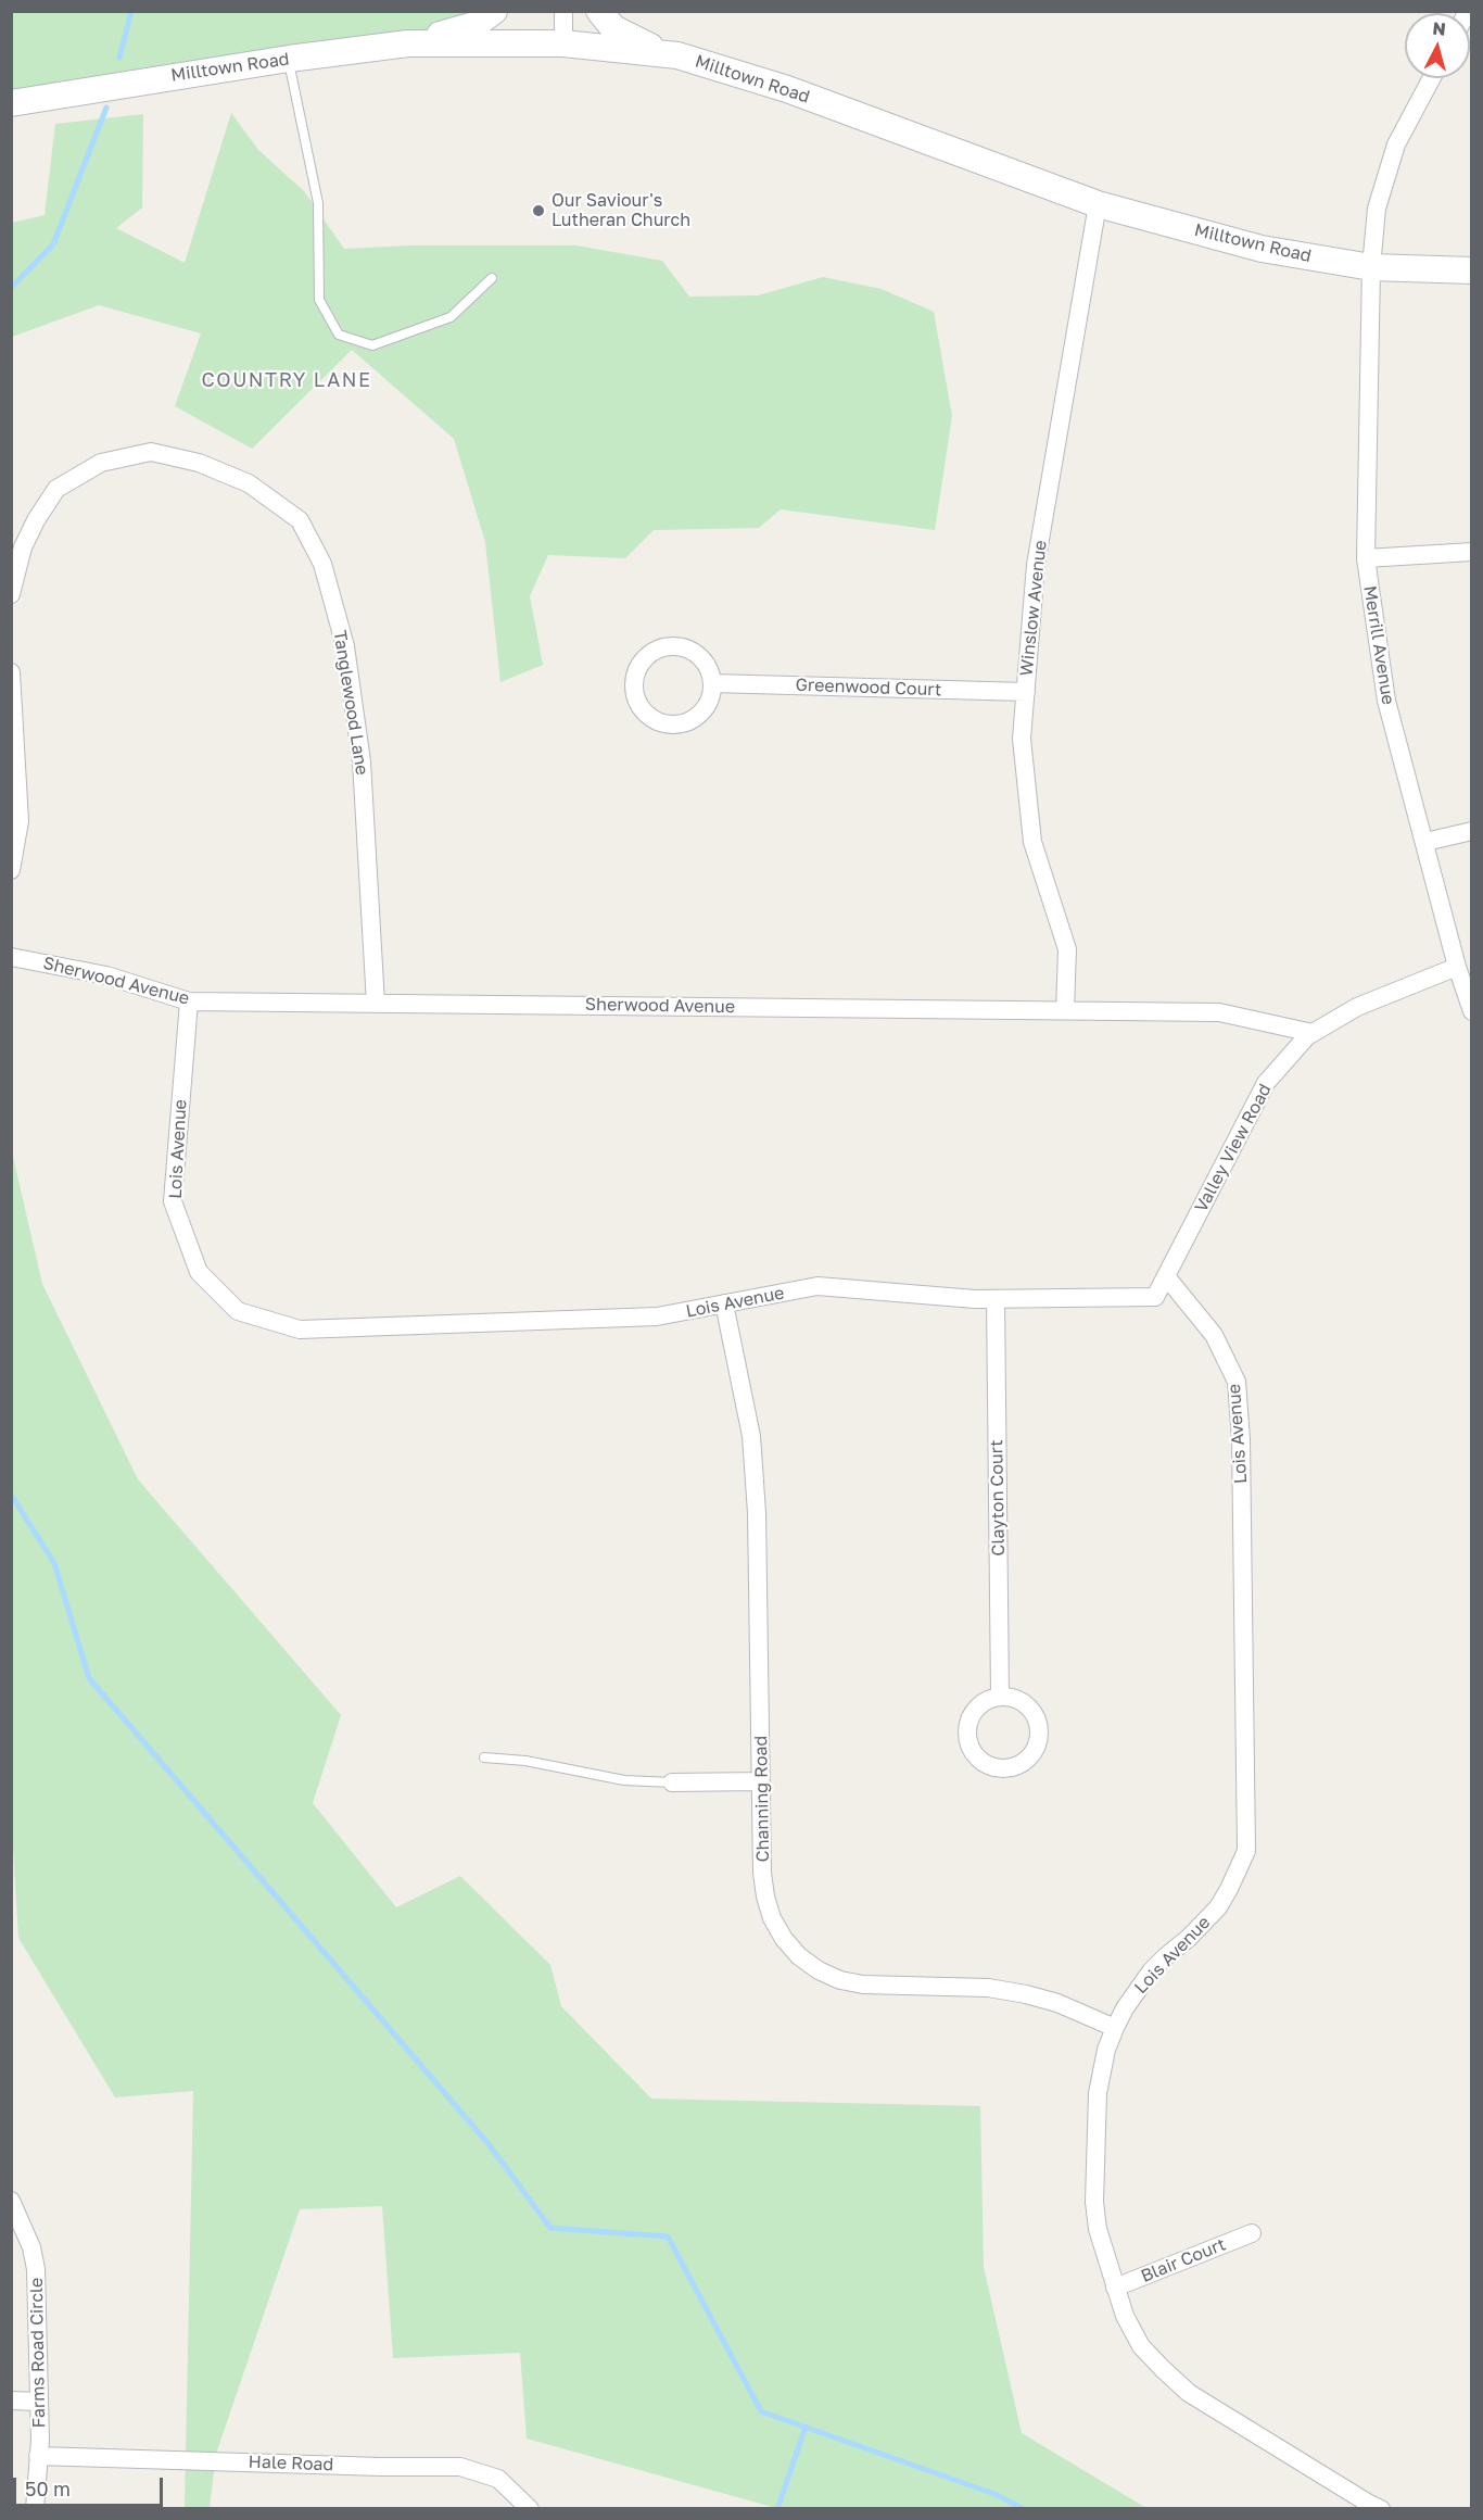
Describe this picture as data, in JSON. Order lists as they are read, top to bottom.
{
  "streets": {
    "street": [
      "Milltown Road",
      "Winslow Avenue",
      "Merrill Avenue",
      "Greenwood Court",
      "Tanglewood Lane",
      "Sherwood Avenue",
      "Valley View Road",
      "Lois Avenue",
      "Clayton Court",
      "Channing Road",
      "Blair Court",
      "Farms Road Circle",
      "Hale Road"
    ]
  },
  "crossings": [
    ["Milltown Road", "Winslow Avenue"],
    ["Milltown Road", "Merrill Avenue"],
    ["Winslow Avenue", "Greenwood Court"],
    ["Winslow Avenue", "Sherwood Avenue"],
    ["Merrill Avenue", "Valley View Road"],
    ["Tanglewood Lane", "Sherwood Avenue"],
    ["Sherwood Avenue", "Valley View Road"],
    ["Sherwood Avenue", "Lois Avenue"],
    ["Valley View Road", "Lois Avenue"],
    ["Lois Avenue", "Clayton Court"],
    ["Lois Avenue", "Channing Road"],
    ["Lois Avenue", "Blair Court"],
    ["Farms Road Circle", "Hale Road"]
  ],
  "districts": ["COUNTRY LANE"],
  "places": ["Our Saviour's Lutheran Church"],
  "scale_bar": "50 m",
  "north": "top"
}
